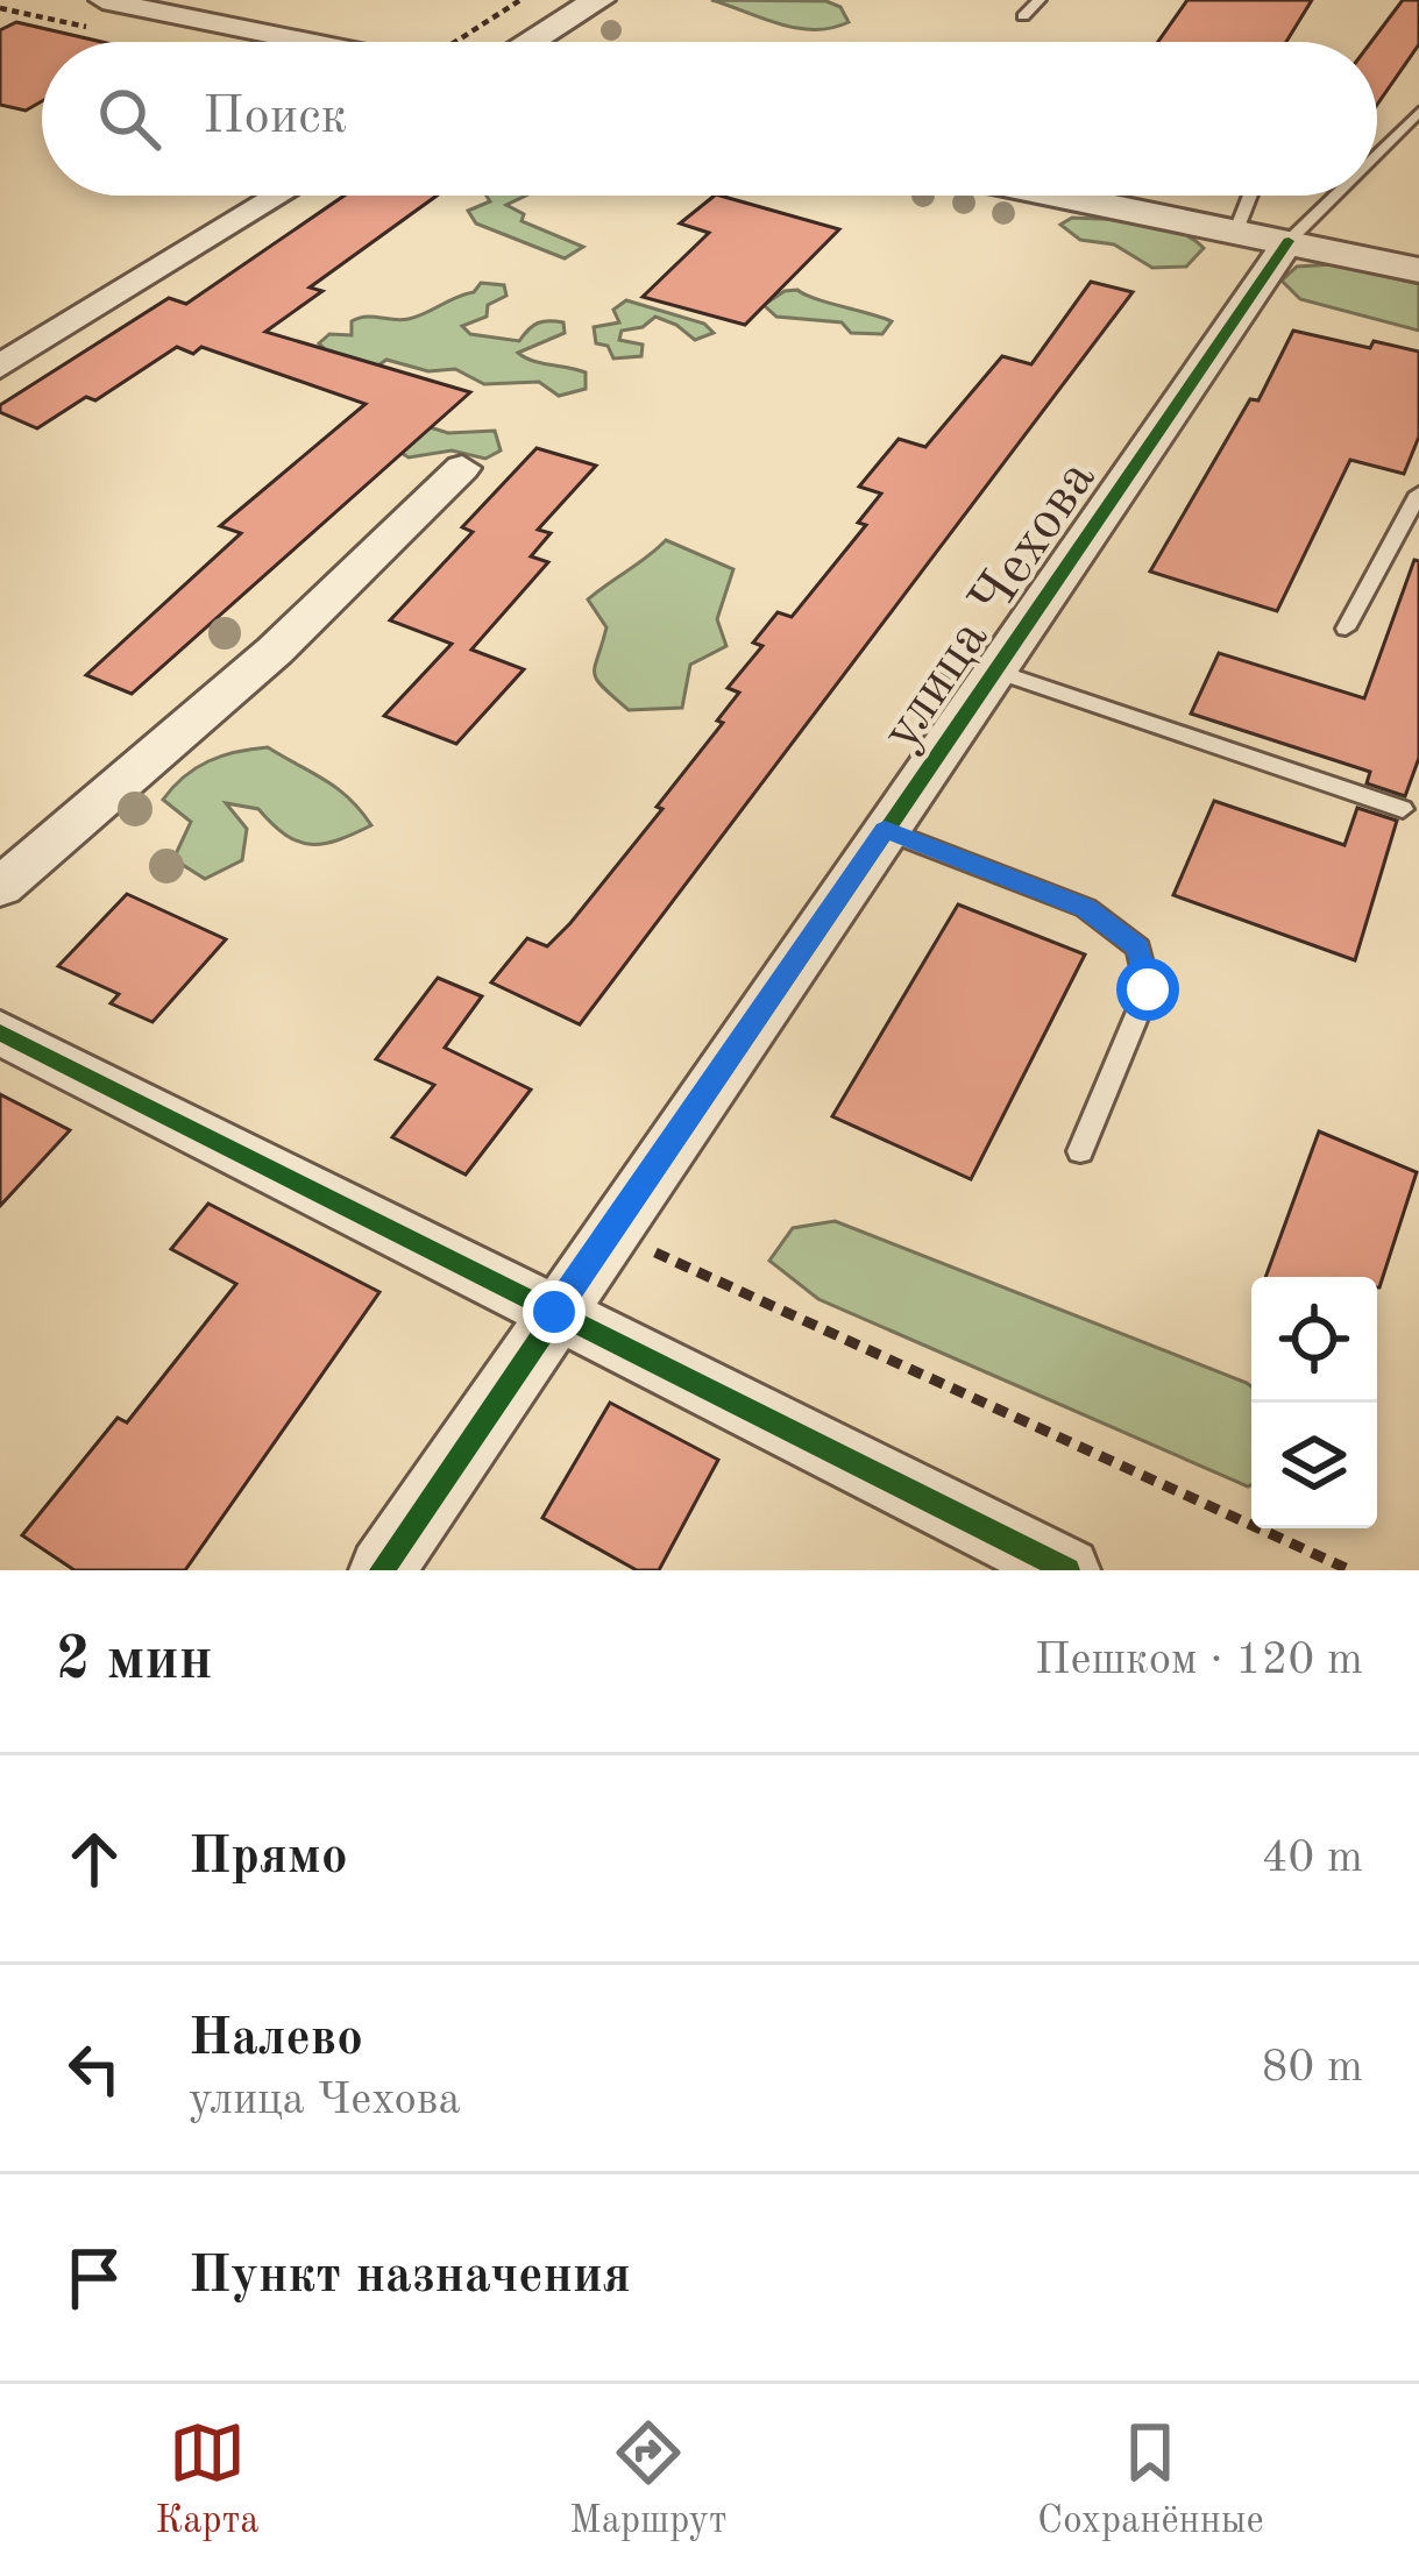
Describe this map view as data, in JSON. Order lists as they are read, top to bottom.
{
  "streets": {
    "street": ["улица Чехова"]
  },
  "page": {
    "search": "Поиск",
    "heading": ["2 мин", "Пешком · 120 m"],
    "list": [
      ["Прямо", "40 m"],
      ["Налево", "улица Чехова", "80 m"],
      "Пункт назначения"
    ],
    "nav": ["Карта", "Маршрут", "Сохранённые"]
  }
}
